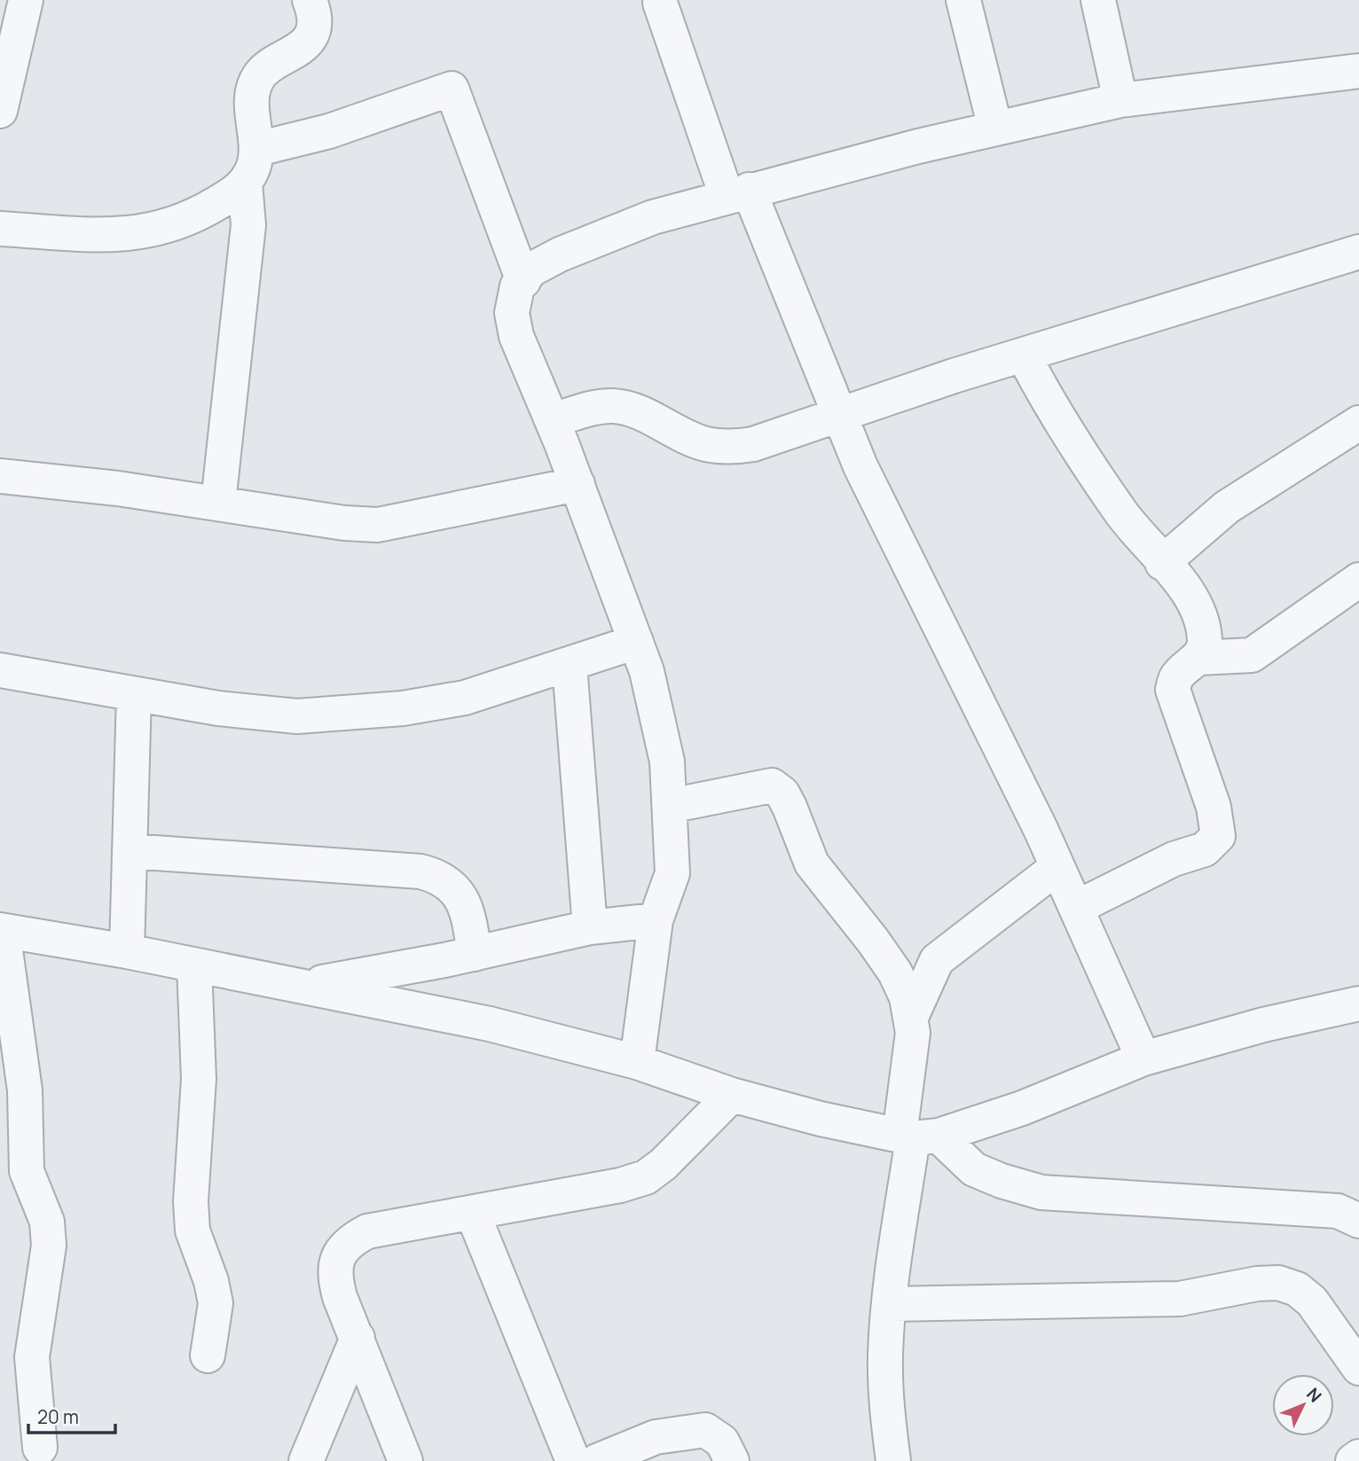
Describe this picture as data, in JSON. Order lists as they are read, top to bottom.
{
  "scale_bar": "20 m",
  "north": "top right"
}
